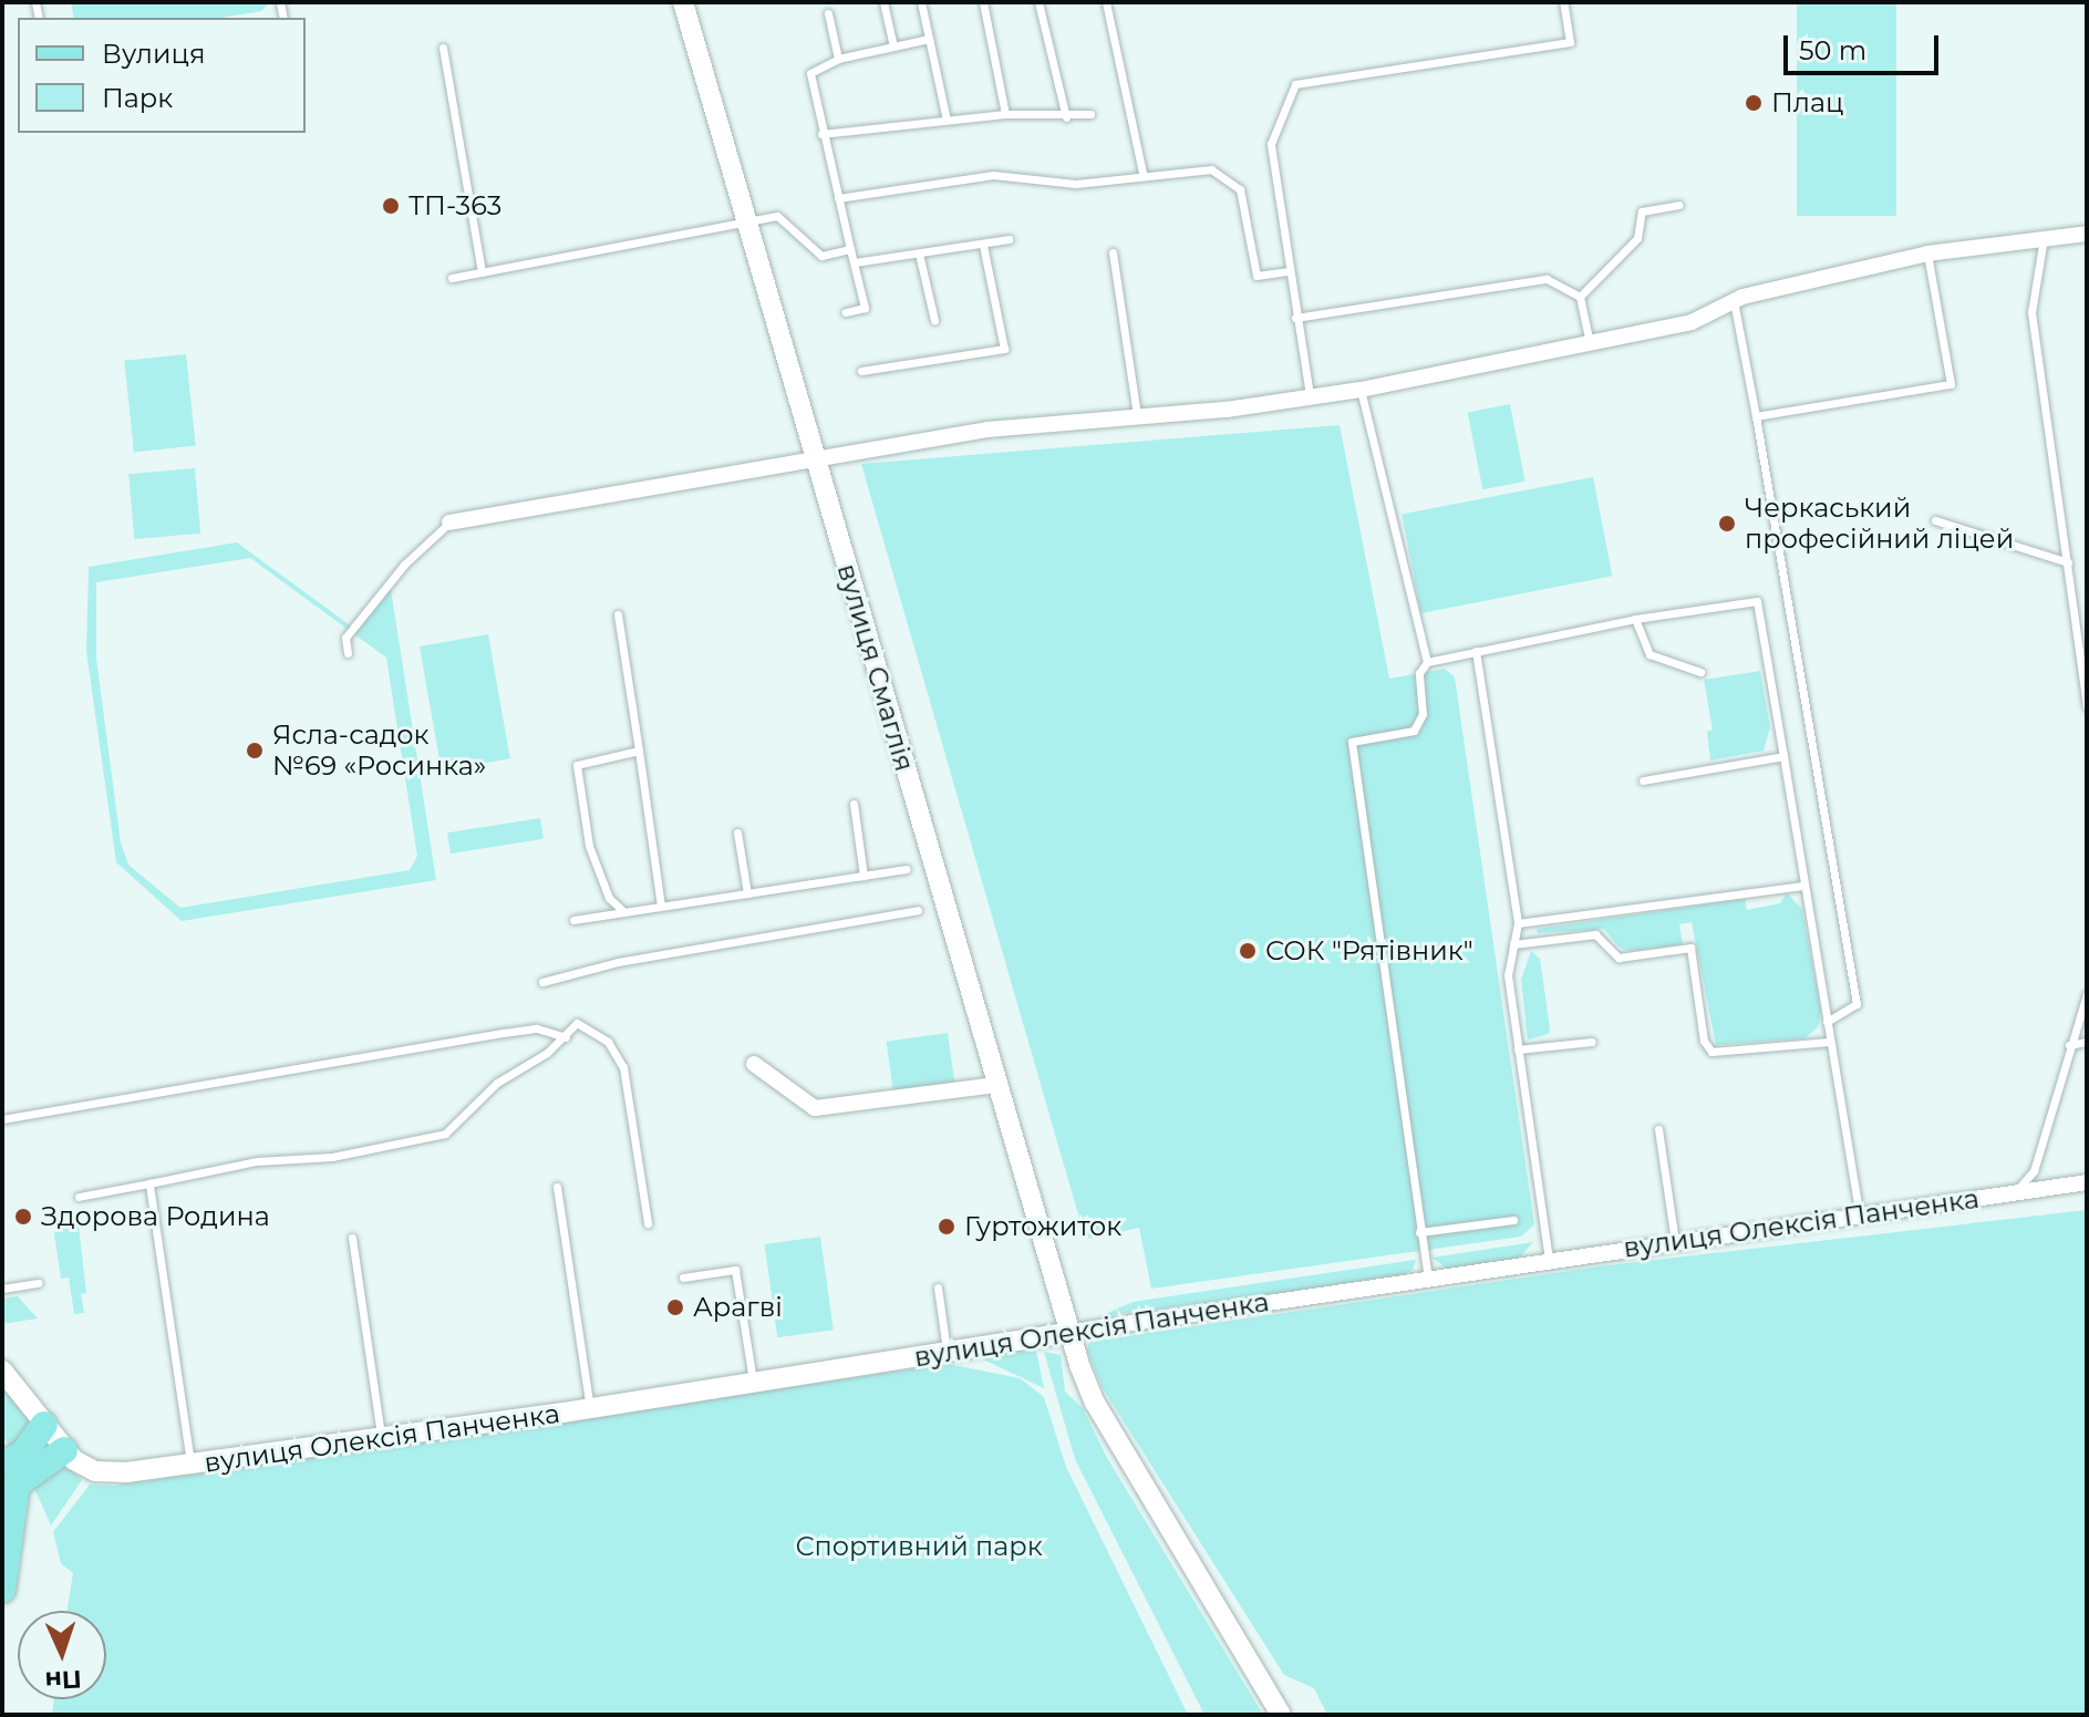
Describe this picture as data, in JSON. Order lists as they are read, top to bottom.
{
  "streets": {
    "street": ["вулиця Смаглія", "вулиця Олексія Панченка"]
  },
  "crossings": [
    ["вулиця Смаглія", "вулиця Олексія Панченка"]
  ],
  "parks": ["Спортивний парк"],
  "places": [
    "Плац",
    "ТП-363",
    "Черкаський професійний ліцей",
    "Ясла-садок №69 «Росинка»",
    "СОК \"Рятівник\"",
    "Здорова Родина",
    "Гуртожиток",
    "Арагві"
  ],
  "legend": ["Вулиця", "Парк"],
  "scale_bar": "50 m",
  "north": "bottom"
}
